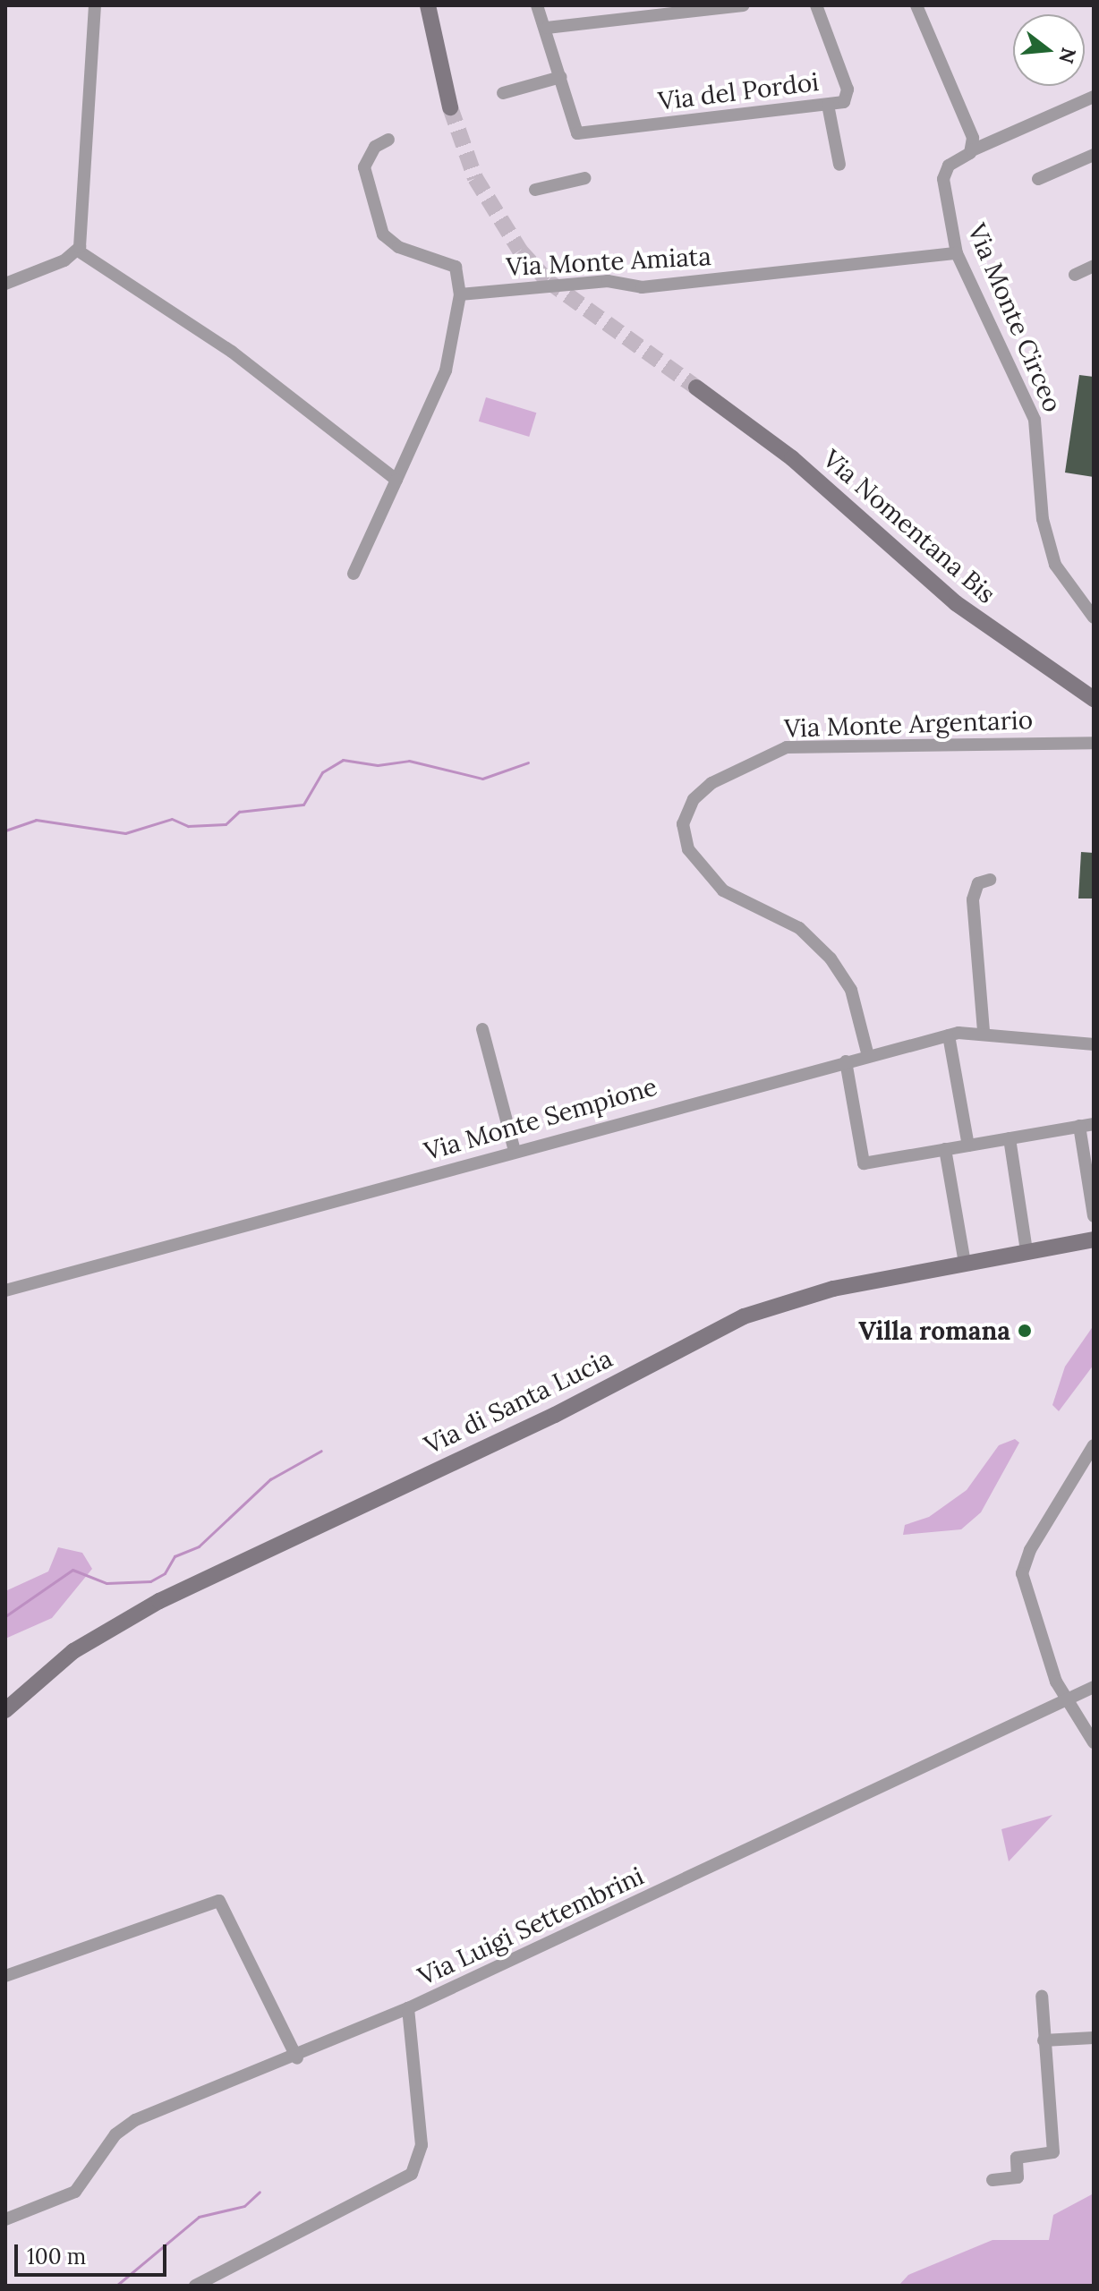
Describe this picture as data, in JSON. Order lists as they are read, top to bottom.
{
  "streets": {
    "street": [
      "Via del Pordoi",
      "Via Monte Amiata",
      "Via Monte Circeo",
      "Via Nomentana Bis",
      "Via Monte Argentario",
      "Via Monte Sempione",
      "Via di Santa Lucia",
      "Via Luigi Settembrini"
    ]
  },
  "crossings": [
    ["Via Monte Amiata", "Via Monte Circeo"],
    ["Via Monte Argentario", "Via Monte Sempione"]
  ],
  "places": ["Villa romana"],
  "scale_bar": "100 m",
  "north": "right"
}
